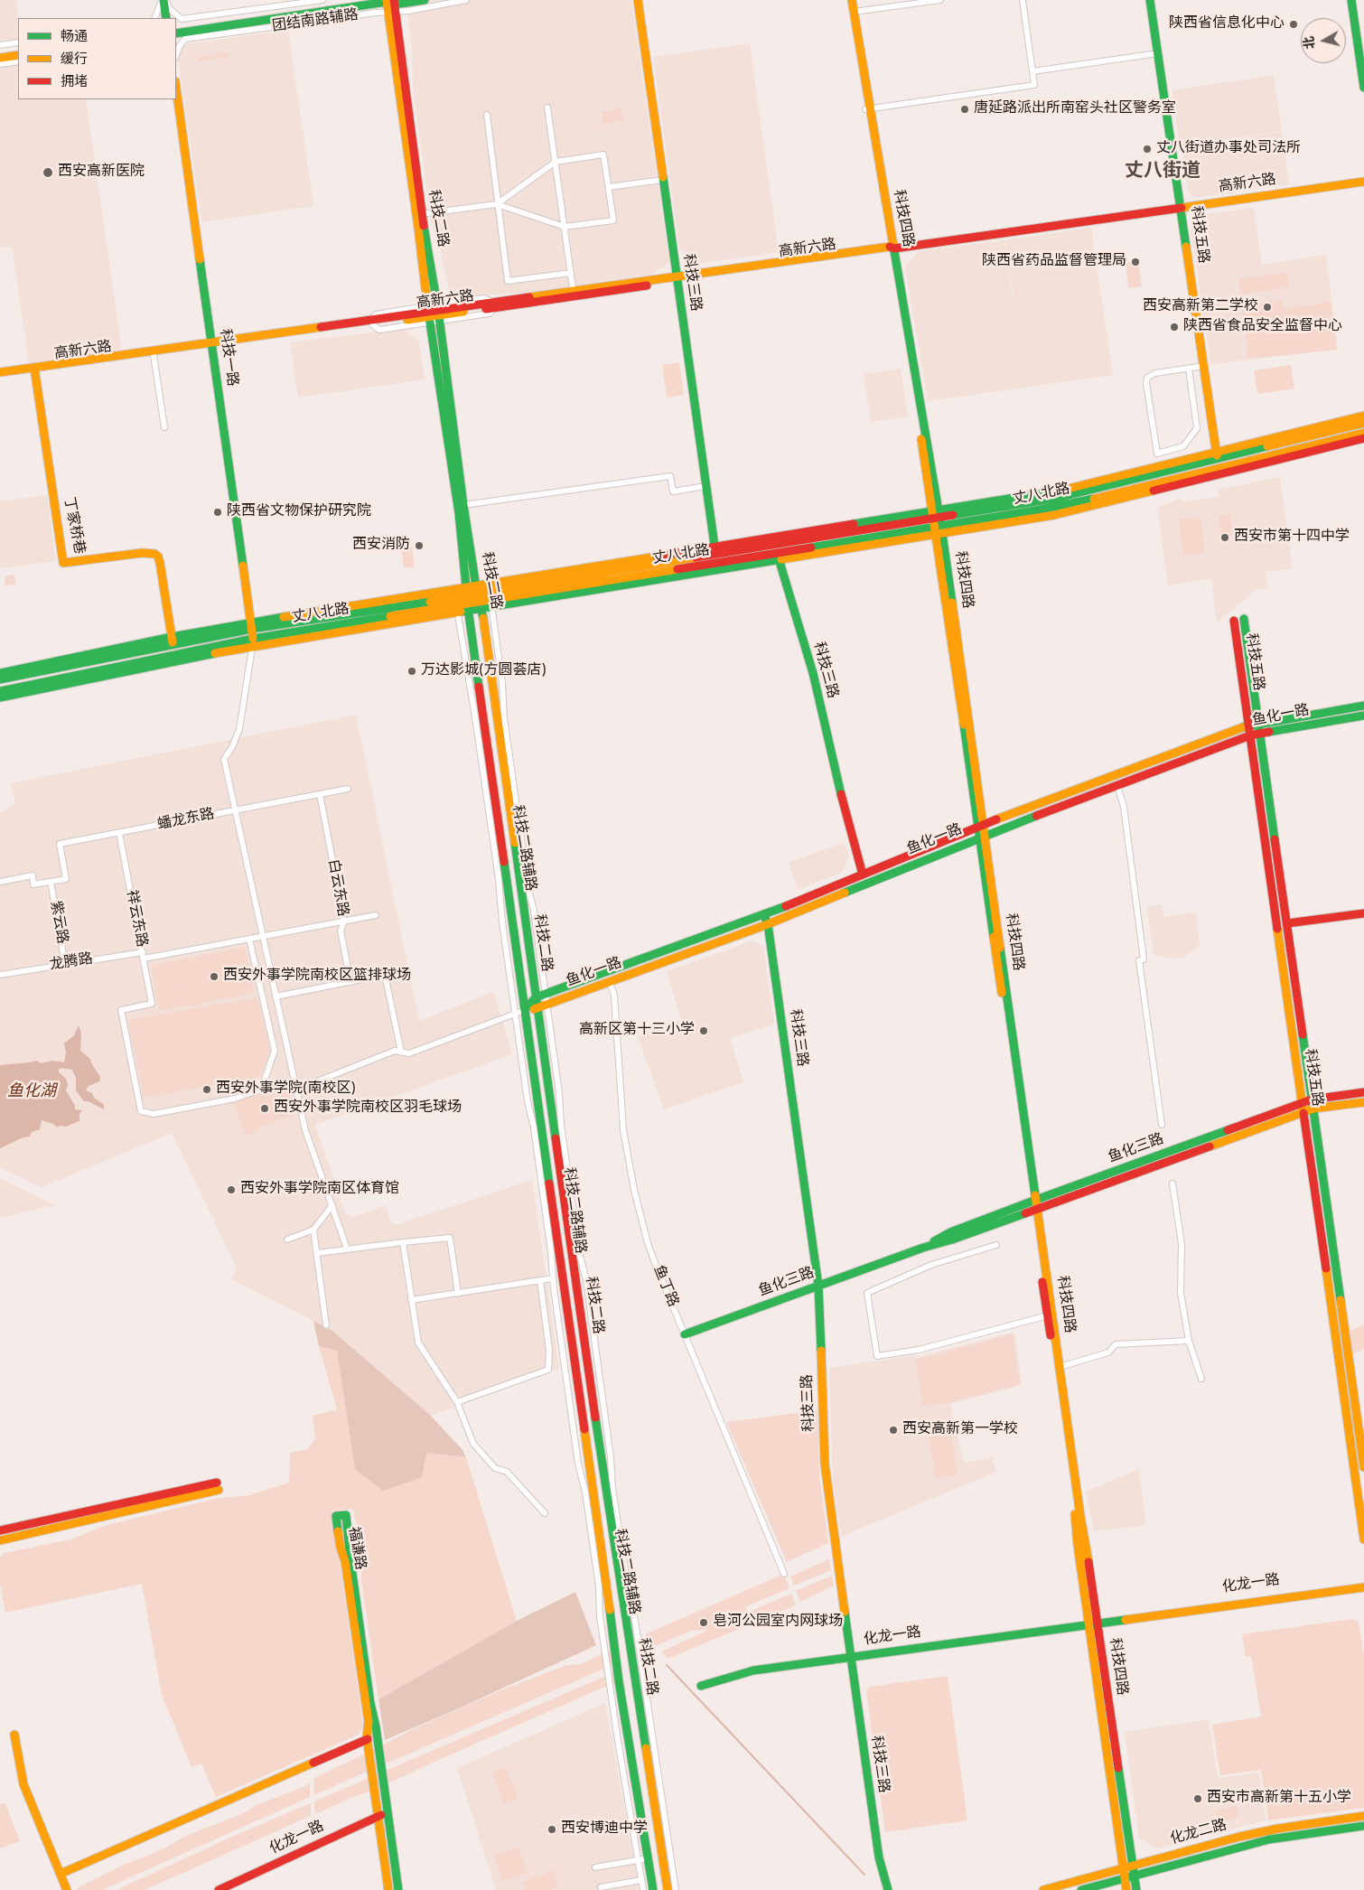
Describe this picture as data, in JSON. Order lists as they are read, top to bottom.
{
  "streets": {
    "street": [
      "团结南路辅路",
      "高新六路",
      "科技二路",
      "科技四路",
      "科技五路",
      "科技三路",
      "科技一路",
      "丈八北路",
      "丁家桥巷",
      "鱼化一路",
      "蟠龙东路",
      "科技二路辅路",
      "白云东路",
      "祥云东路",
      "紫云路",
      "龙腾路",
      "鱼化三路",
      "鱼丁路",
      "福谦路",
      "化龙一路",
      "化龙二路"
    ]
  },
  "crossings": [
    ["团结南路辅路", "科技二路"],
    ["高新六路", "科技二路"],
    ["高新六路", "科技四路"],
    ["高新六路", "科技五路"],
    ["高新六路", "科技三路"],
    ["高新六路", "科技一路"],
    ["高新六路", "丁家桥巷"],
    ["科技二路", "丈八北路"],
    ["科技二路", "鱼化一路"],
    ["科技二路", "科技二路辅路"],
    ["科技四路", "丈八北路"],
    ["科技四路", "鱼化一路"],
    ["科技四路", "鱼化三路"],
    ["科技四路", "化龙一路"],
    ["科技四路", "化龙二路"],
    ["科技五路", "丈八北路"],
    ["科技五路", "鱼化一路"],
    ["科技五路", "鱼化三路"],
    ["科技三路", "丈八北路"],
    ["科技三路", "鱼化一路"],
    ["科技三路", "鱼化三路"],
    ["科技三路", "化龙一路"],
    ["科技一路", "丈八北路"],
    ["丈八北路", "丁家桥巷"],
    ["丈八北路", "科技二路辅路"],
    ["鱼化一路", "科技二路辅路"],
    ["鱼化一路", "鱼丁路"],
    ["蟠龙东路", "白云东路"],
    ["蟠龙东路", "祥云东路"],
    ["蟠龙东路", "紫云路"],
    ["白云东路", "龙腾路"],
    ["祥云东路", "龙腾路"],
    ["紫云路", "龙腾路"],
    ["鱼化三路", "鱼丁路"],
    ["福谦路", "化龙一路"]
  ],
  "districts": ["丈八街道"],
  "water": ["鱼化湖"],
  "places": [
    "陕西省信息化中心",
    "唐延路派出所南窑头社区警务室",
    "丈八街道办事处司法所",
    "西安高新医院",
    "陕西省药品监督管理局",
    "西安高新第二学校",
    "陕西省食品安全监督中心",
    "陕西省文物保护研究院",
    "西安市第十四中学",
    "西安消防",
    "万达影城(方圆荟店)",
    "西安外事学院南校区篮排球场",
    "高新区第十三小学",
    "西安外事学院(南校区)",
    "西安外事学院南校区羽毛球场",
    "西安外事学院南区体育馆",
    "西安高新第一学校",
    "皂河公园室内网球场",
    "西安市高新第十五小学",
    "西安博迪中学"
  ],
  "legend": ["畅通", "缓行", "拥堵"],
  "north": "left"
}
